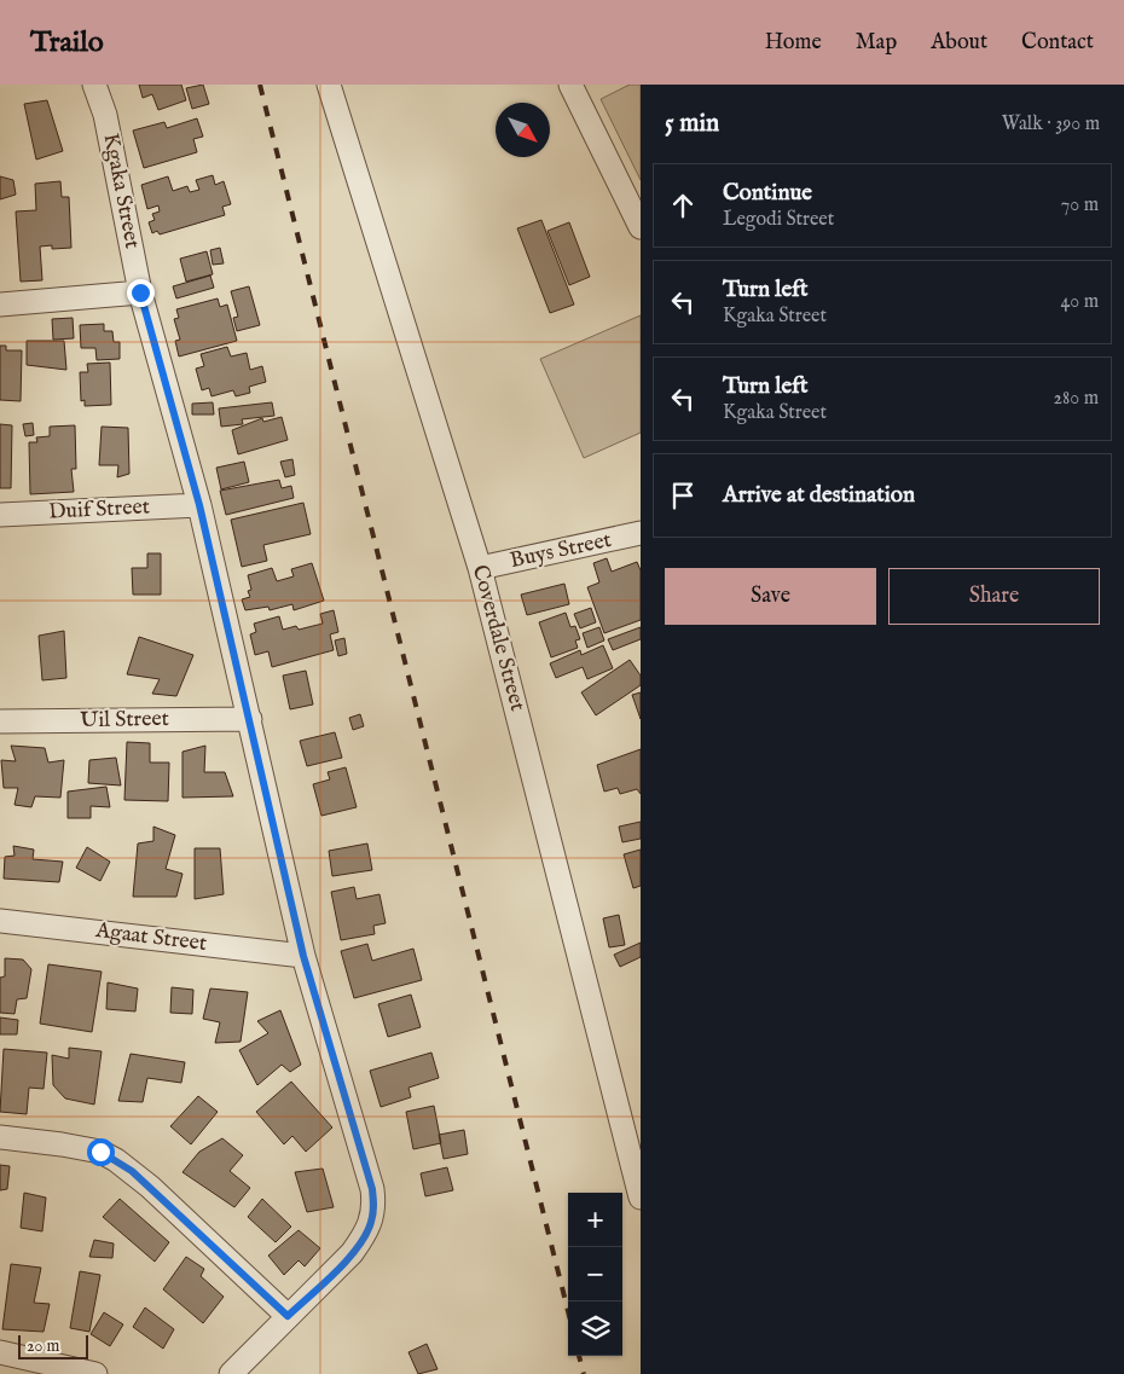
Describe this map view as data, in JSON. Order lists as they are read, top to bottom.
{
  "streets": {
    "street": [
      "Kgaka Street",
      "Duif Street",
      "Buys Street",
      "Coverdale Street",
      "Uil Street",
      "Agaat Street"
    ]
  },
  "crossings": [
    ["Kgaka Street", "Duif Street"],
    ["Kgaka Street", "Uil Street"],
    ["Kgaka Street", "Agaat Street"],
    ["Buys Street", "Coverdale Street"]
  ],
  "scale_bar": "20 m",
  "north": "bottom right",
  "page": {
    "header": "Trailo",
    "nav": [
      "Home",
      "Map",
      "About",
      "Contact"
    ],
    "heading": ["5 min", "Walk · 390 m"],
    "list": [
      ["Continue", "Legodi Street", "70 m"],
      ["Turn left", "Kgaka Street", "40 m"],
      ["Turn left", "Kgaka Street", "280 m"],
      "Arrive at destination"
    ],
    "buttons": ["Save", "Share"],
    "map_buttons": ["+", "−"],
    "scale": "20 m"
  }
}
